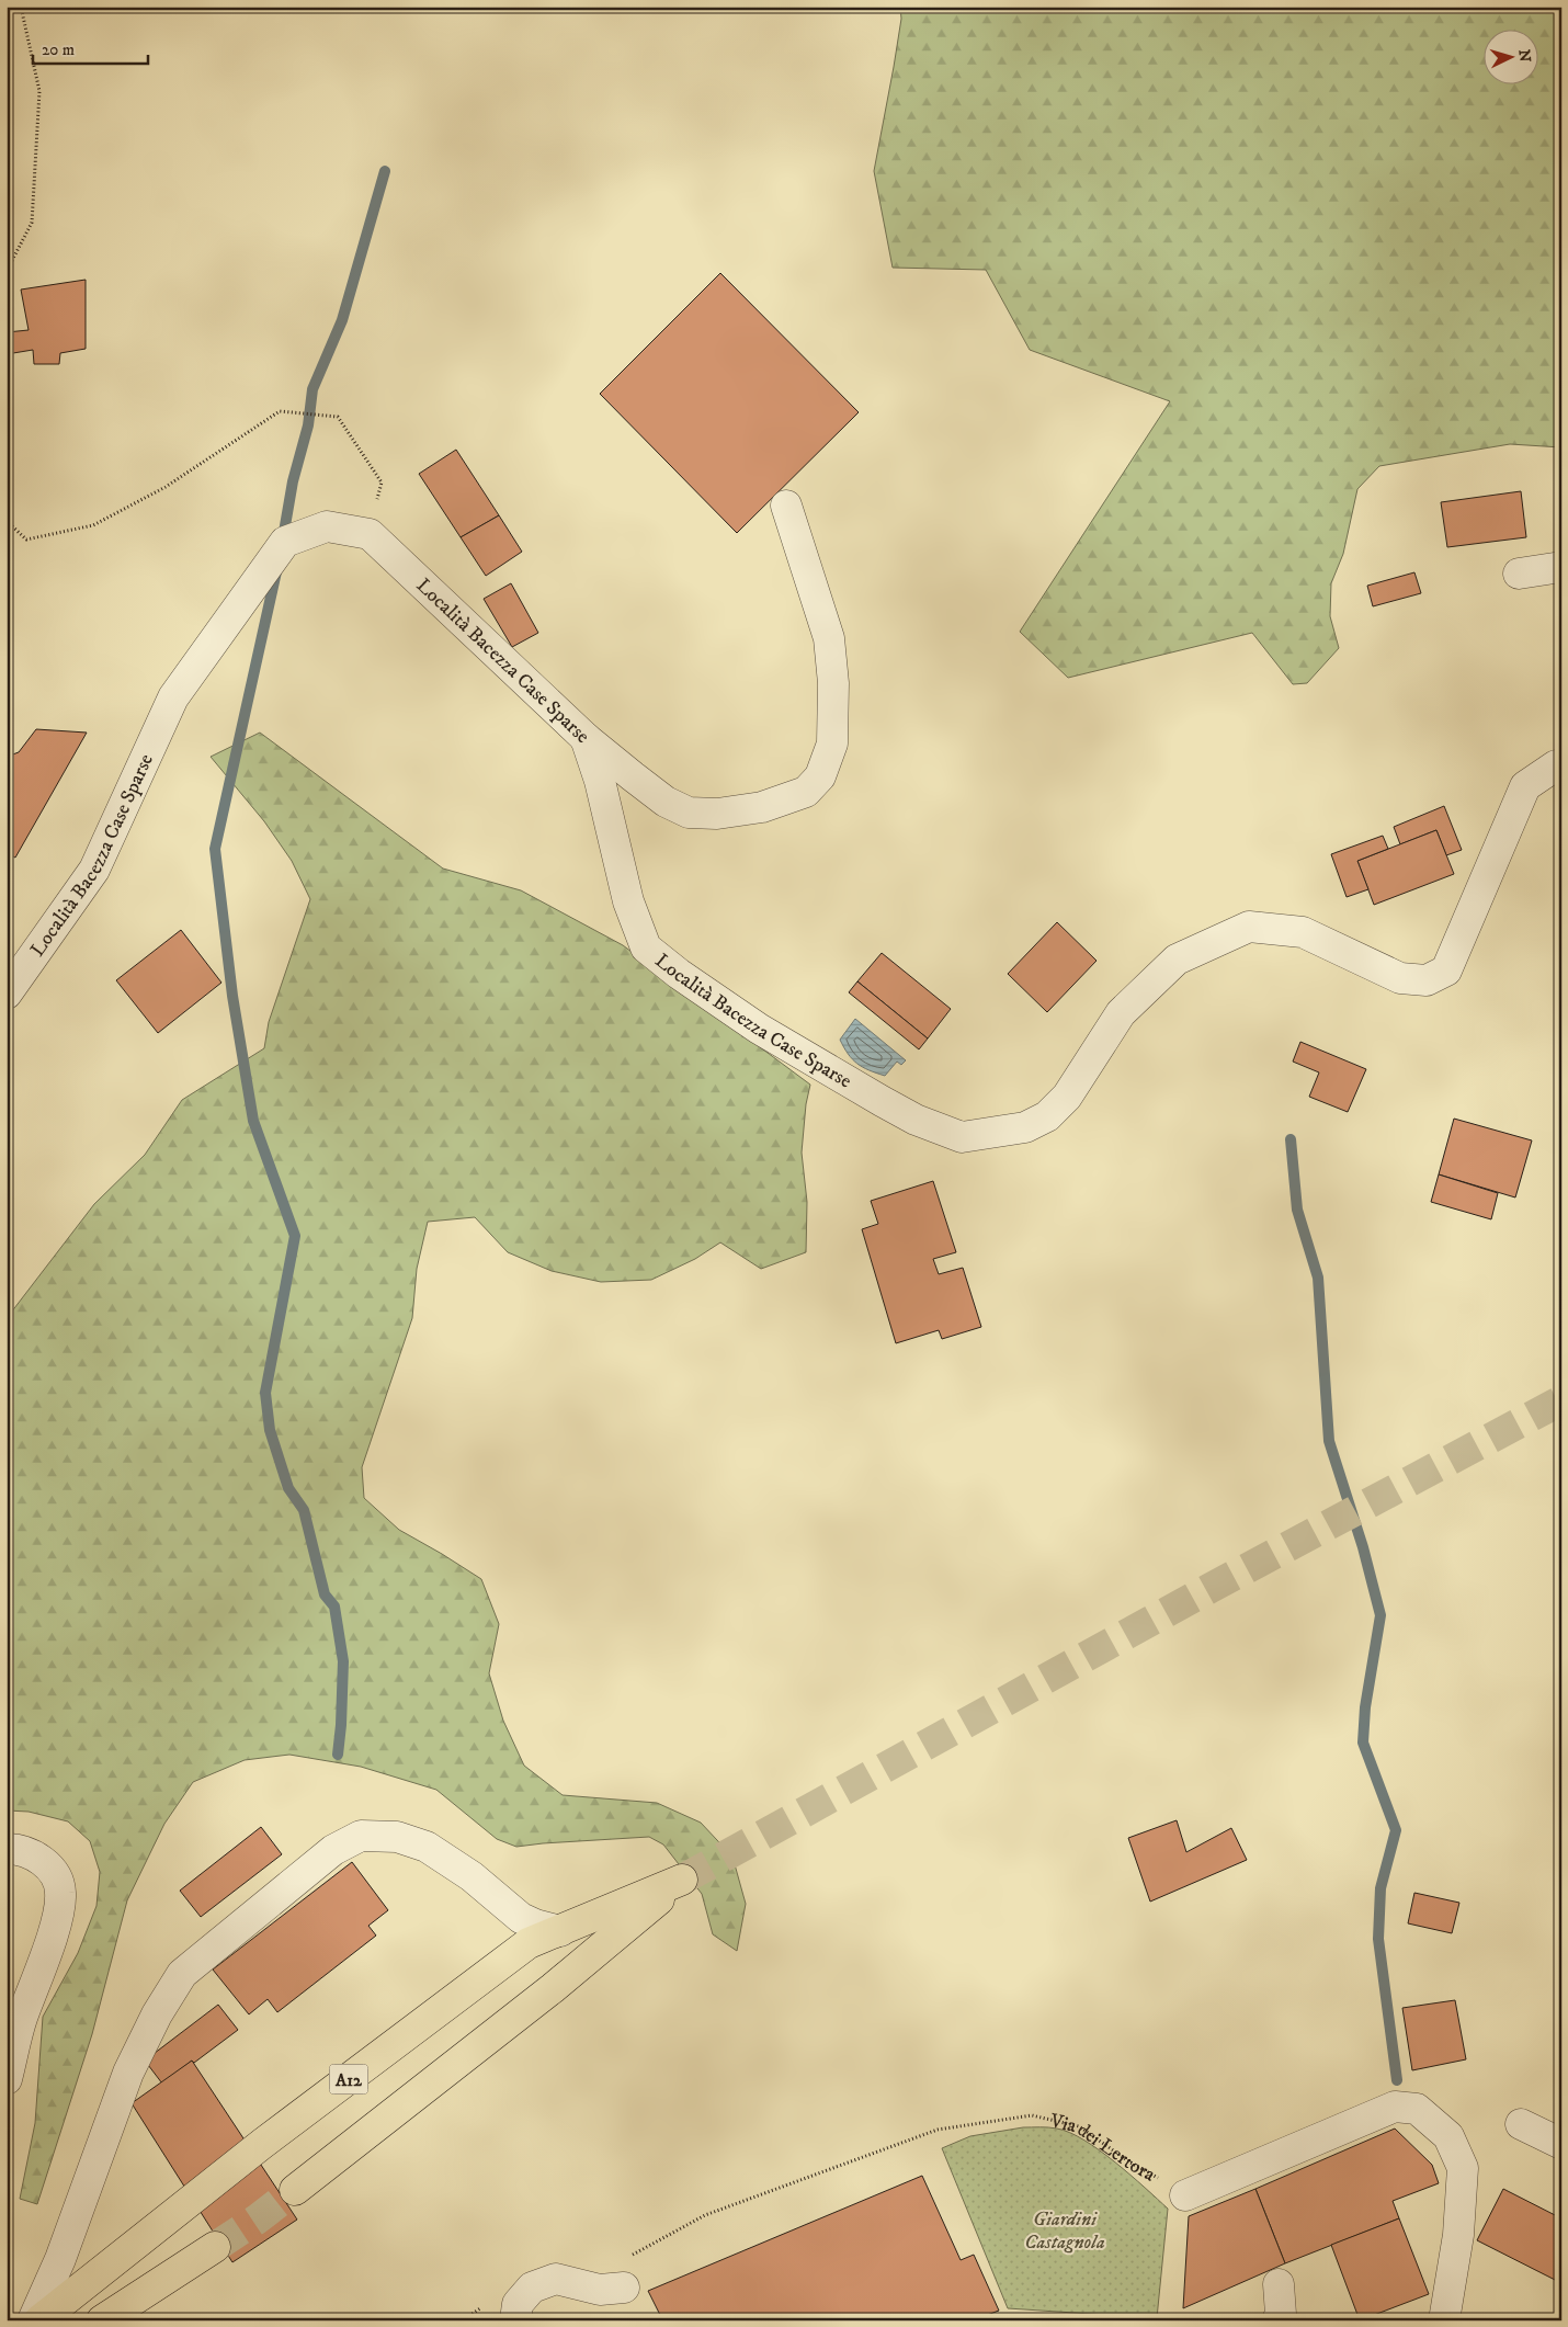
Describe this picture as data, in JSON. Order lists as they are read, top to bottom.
{
  "streets": {
    "highway": ["A12"],
    "street": ["Località Bacezza Case Sparse"],
    "path": ["Via dei Lertora"]
  },
  "parks": ["Giardini Castagnola"],
  "scale_bar": "20 m",
  "north": "right"
}
